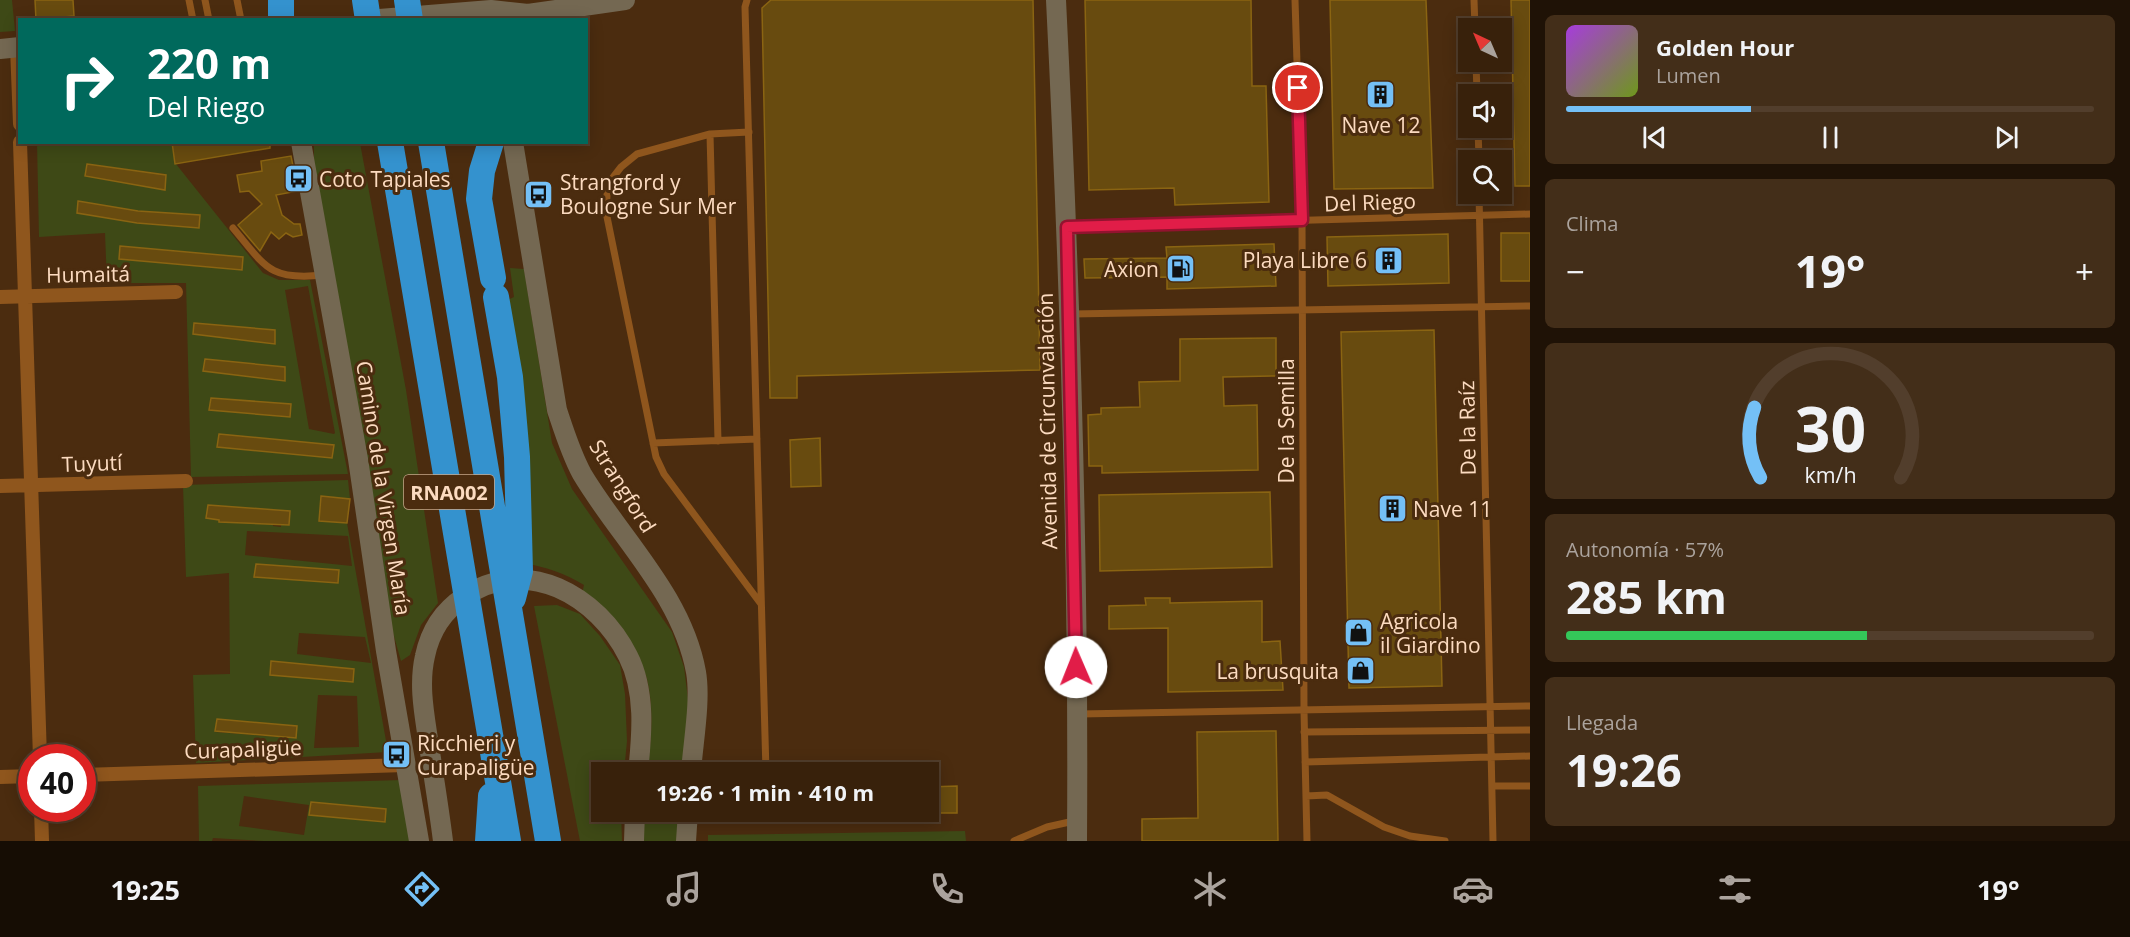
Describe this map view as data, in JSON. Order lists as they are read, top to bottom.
{
  "streets": {
    "highway": ["RNA002"],
    "street": [
      "Humaitá",
      "Avenida de Circunvalación",
      "Tuyutí",
      "Strangford",
      "Camino de la Virgen María",
      "Curapaligüe"
    ],
    "lane": ["Del Riego", "De la Semilla", "De la Raíz"]
  },
  "crossings": [
    ["Del Riego", "Avenida de Circunvalación"],
    ["Del Riego", "De la Semilla"],
    ["Del Riego", "De la Raíz"],
    ["Camino de la Virgen María", "Curapaligüe"]
  ],
  "places": {
    "building": ["Nave 12", "Playa Libre 6", "Nave 11"],
    "bus stop": ["Coto Tapiales", "Strangford y Boulogne Sur Mer", "Ricchieri y Curapaligüe"],
    "fuel station": ["Axion"],
    "shop": ["Agricola il Giardino", "La brusquita"]
  },
  "north": "top left",
  "page": {
    "turn": ["220 m", "Del Riego"],
    "song": ["Golden Hour", "Lumen"],
    "tile": [
      "Clima",
      ["Autonomía · 57%", "285 km"],
      ["Llegada", "19:26"]
    ],
    "heat": ["−", "19°", "+"],
    "limit": "40",
    "trip": "19:26 · 1 min · 410 m",
    "tabs": ["19:25", "19°"],
    "gauge": ["30", "km/h"]
  }
}
